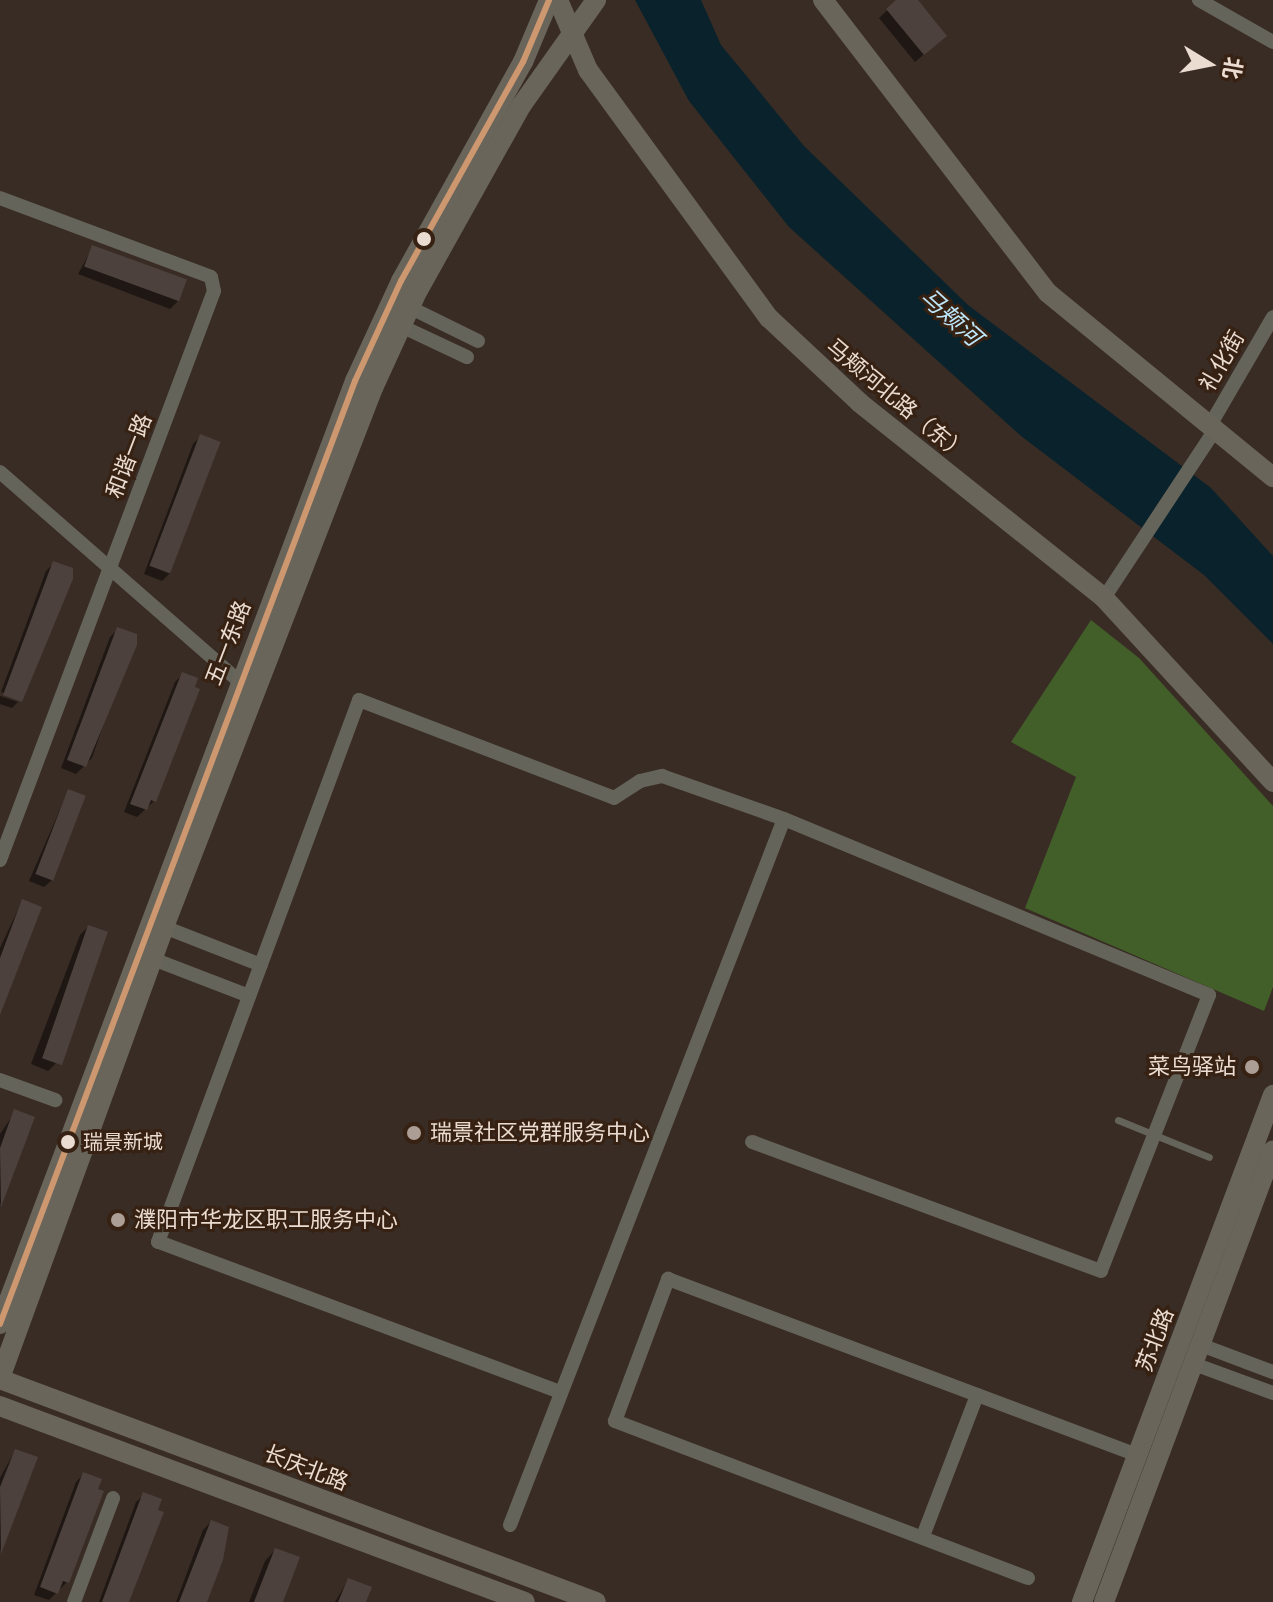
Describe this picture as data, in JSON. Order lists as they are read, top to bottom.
{
  "streets": {
    "street": [
      "礼化街",
      "马颊河北路（东）",
      "和谐一路",
      "五一东路",
      "苏北路",
      "长庆北路"
    ]
  },
  "crossings": [
    ["礼化街", "马颊河北路（东）"],
    ["马颊河北路（东）", "五一东路"],
    ["五一东路", "长庆北路"]
  ],
  "water": ["马颊河"],
  "places": [
    "菜鸟驿站",
    "瑞景社区党群服务中心",
    "瑞景新城",
    "濮阳市华龙区职工服务中心"
  ],
  "north": "right"
}
